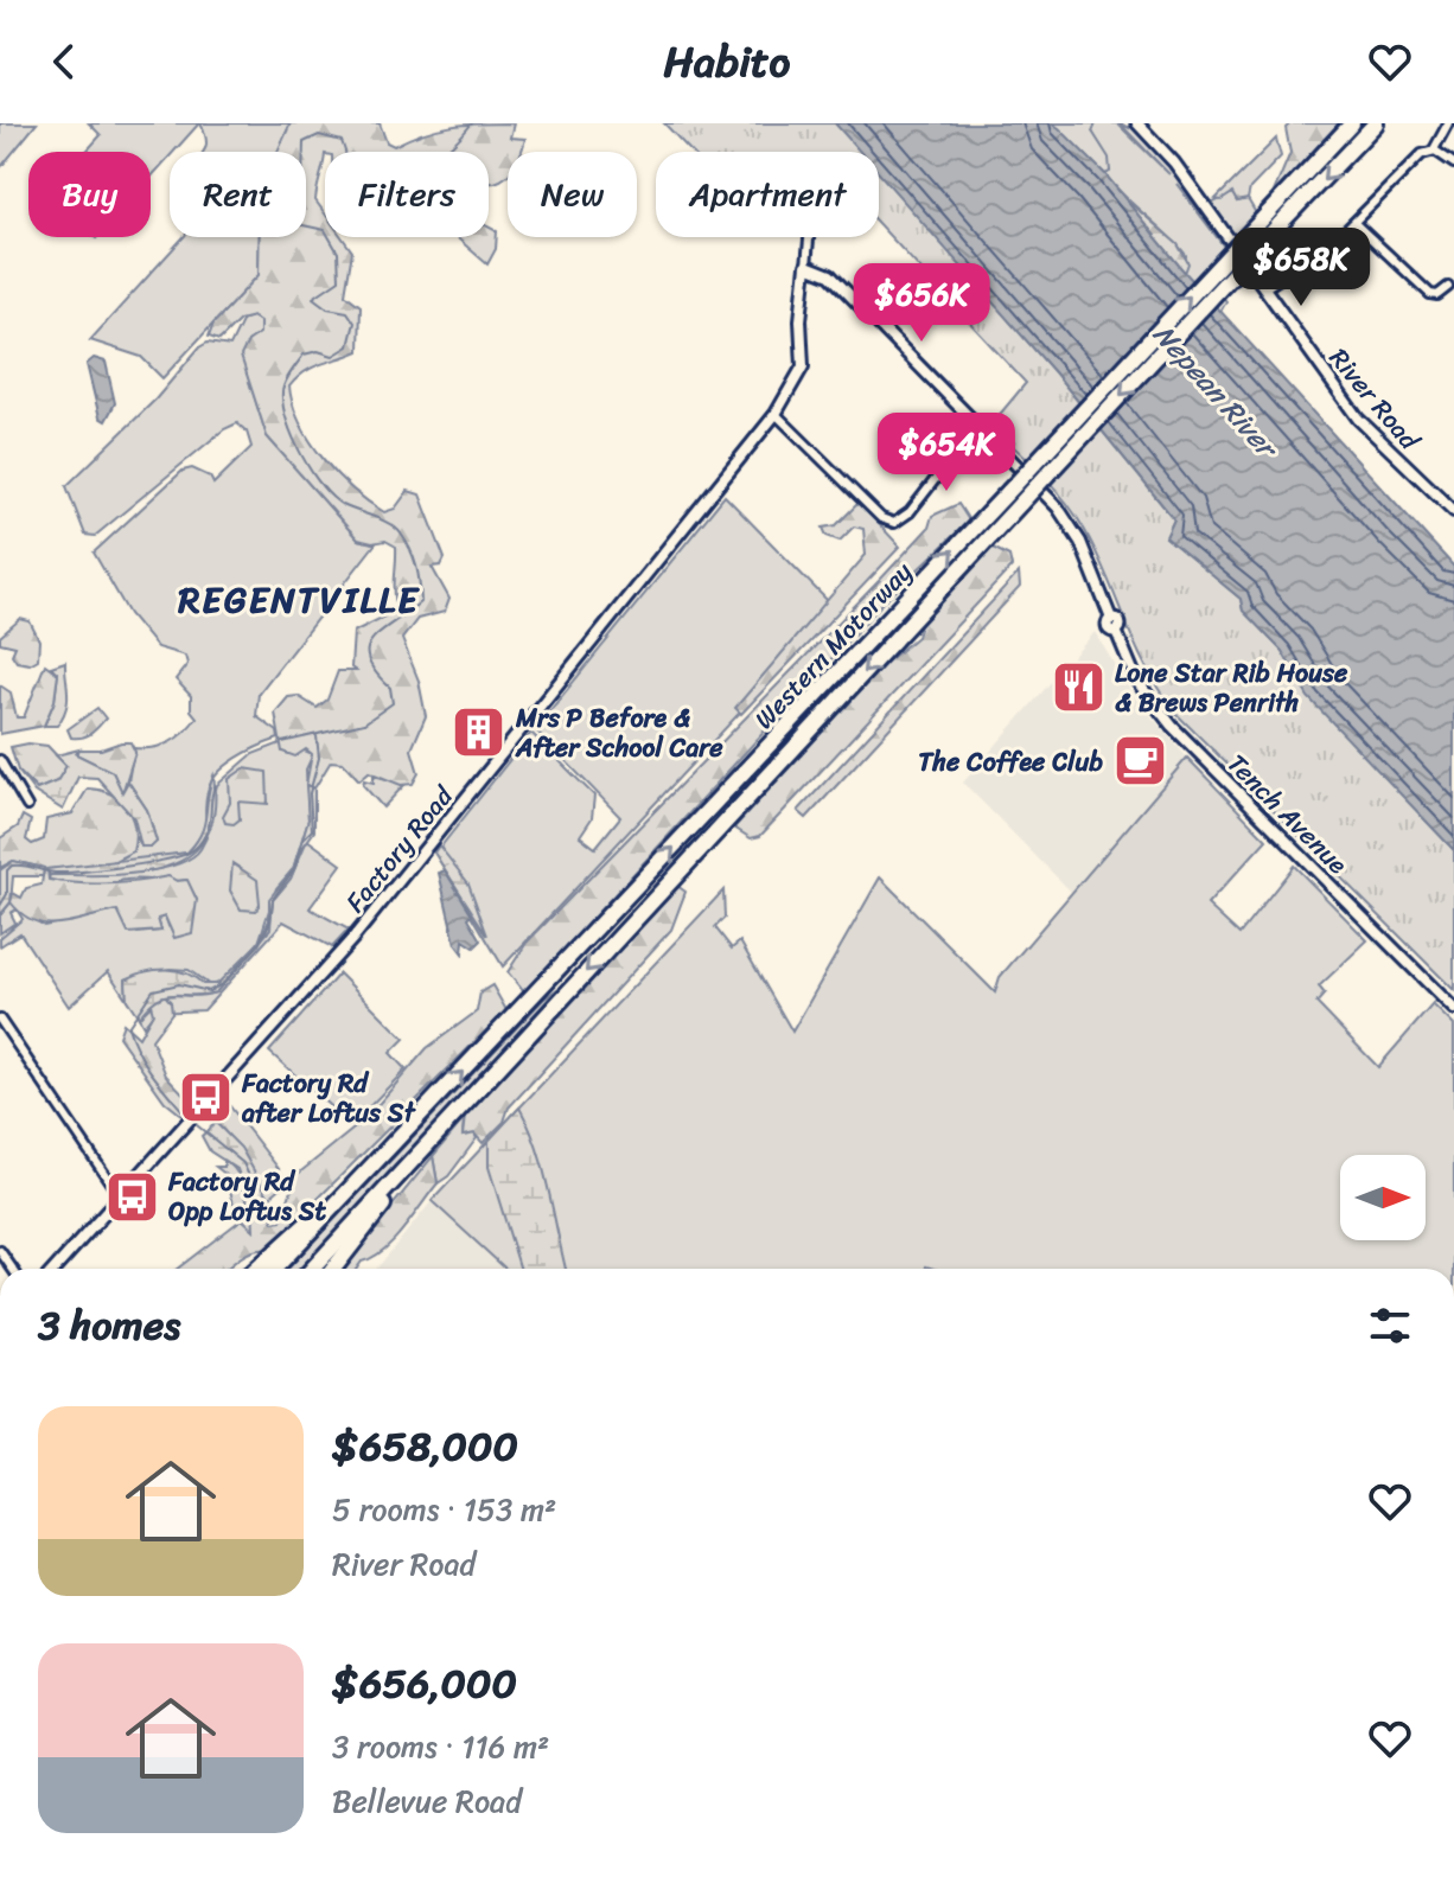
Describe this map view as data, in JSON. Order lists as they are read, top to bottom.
{
  "streets": {
    "highway": ["Western Motorway"],
    "street": ["River Road", "Tench Avenue", "Factory Road"]
  },
  "districts": ["REGENTVILLE"],
  "water": ["Nepean River"],
  "places": {
    "restaurant": ["Lone Star Rib House & Brews Penrith"],
    "building": ["Mrs P Before & After School Care"],
    "cafe": ["The Coffee Club"],
    "bus stop": ["Factory Rd after Loftus St", "Factory Rd Opp Loftus St"]
  },
  "north": "right",
  "page": {
    "header": "Habito",
    "chip": [
      "Buy",
      "Rent",
      "Filters",
      "New",
      "Apartment"
    ],
    "price": ["$658K", "$656K", "$654K"],
    "heading": "3 homes",
    "list": [
      {
        "name": "$658,000",
        "note": "5 rooms · 153 m² · River Road"
      },
      {
        "name": "$656,000",
        "note": "3 rooms · 116 m² · Bellevue Road"
      }
    ]
  }
}
